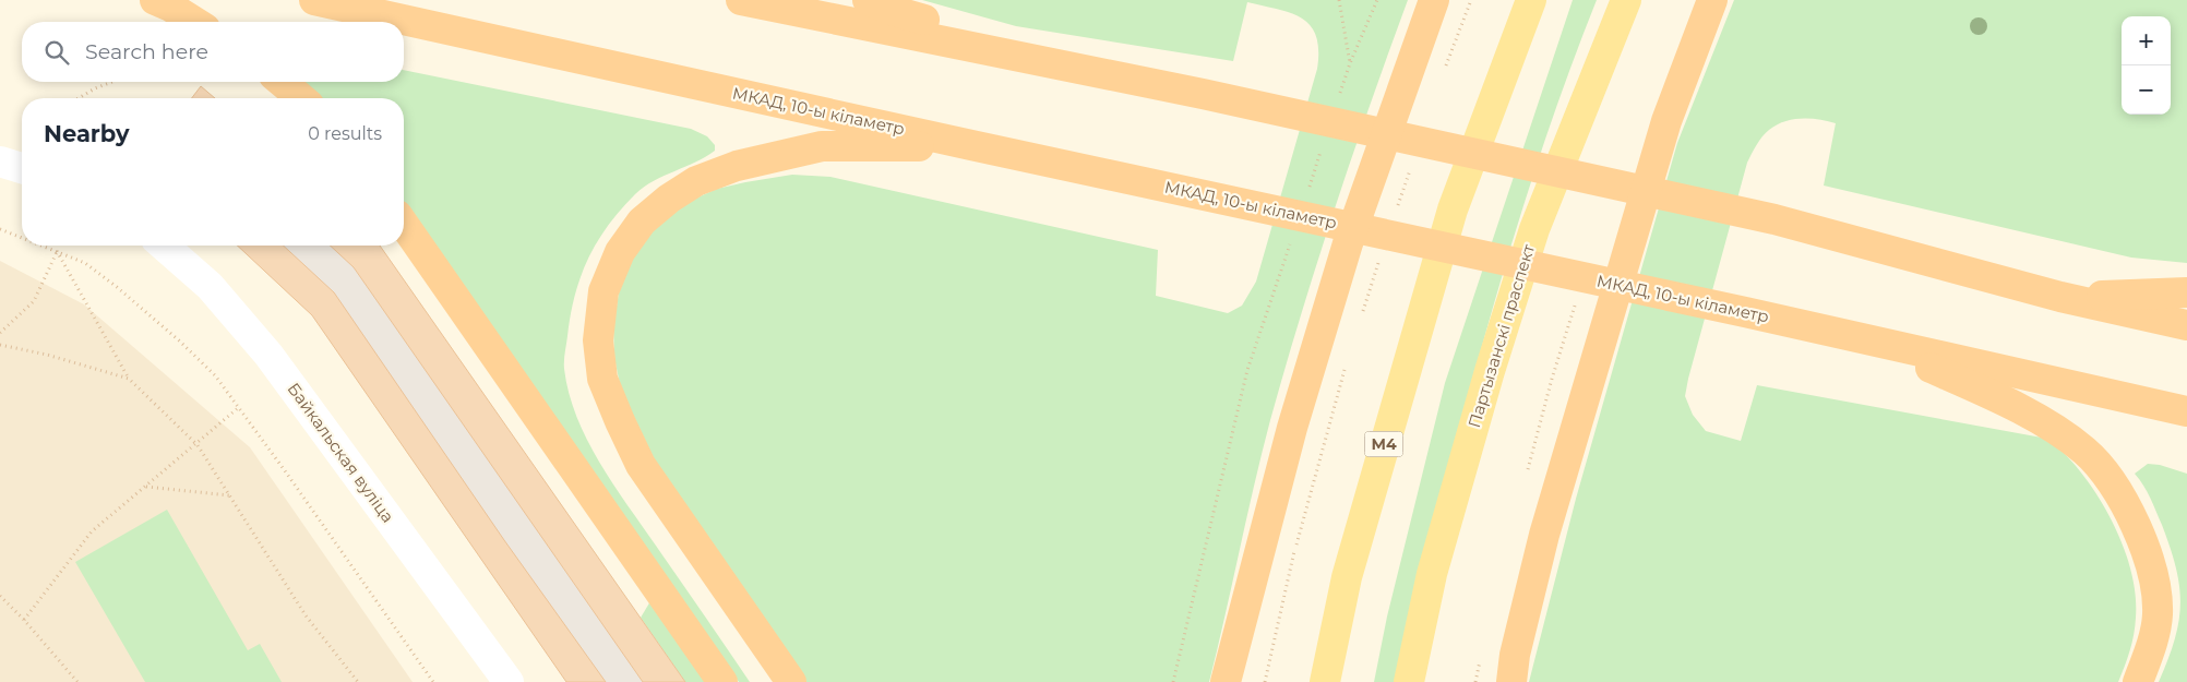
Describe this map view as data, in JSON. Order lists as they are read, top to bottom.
{
  "streets": {
    "highway": ["МКАД, 10-ы кіламетр"],
    "main road": ["Партызанскі праспект", "М4"],
    "street": ["Байкальская вуліца"]
  },
  "page": {
    "map_buttons": ["+", "−"],
    "search": "Search here",
    "heading": ["Nearby", "0 results"]
  }
}
